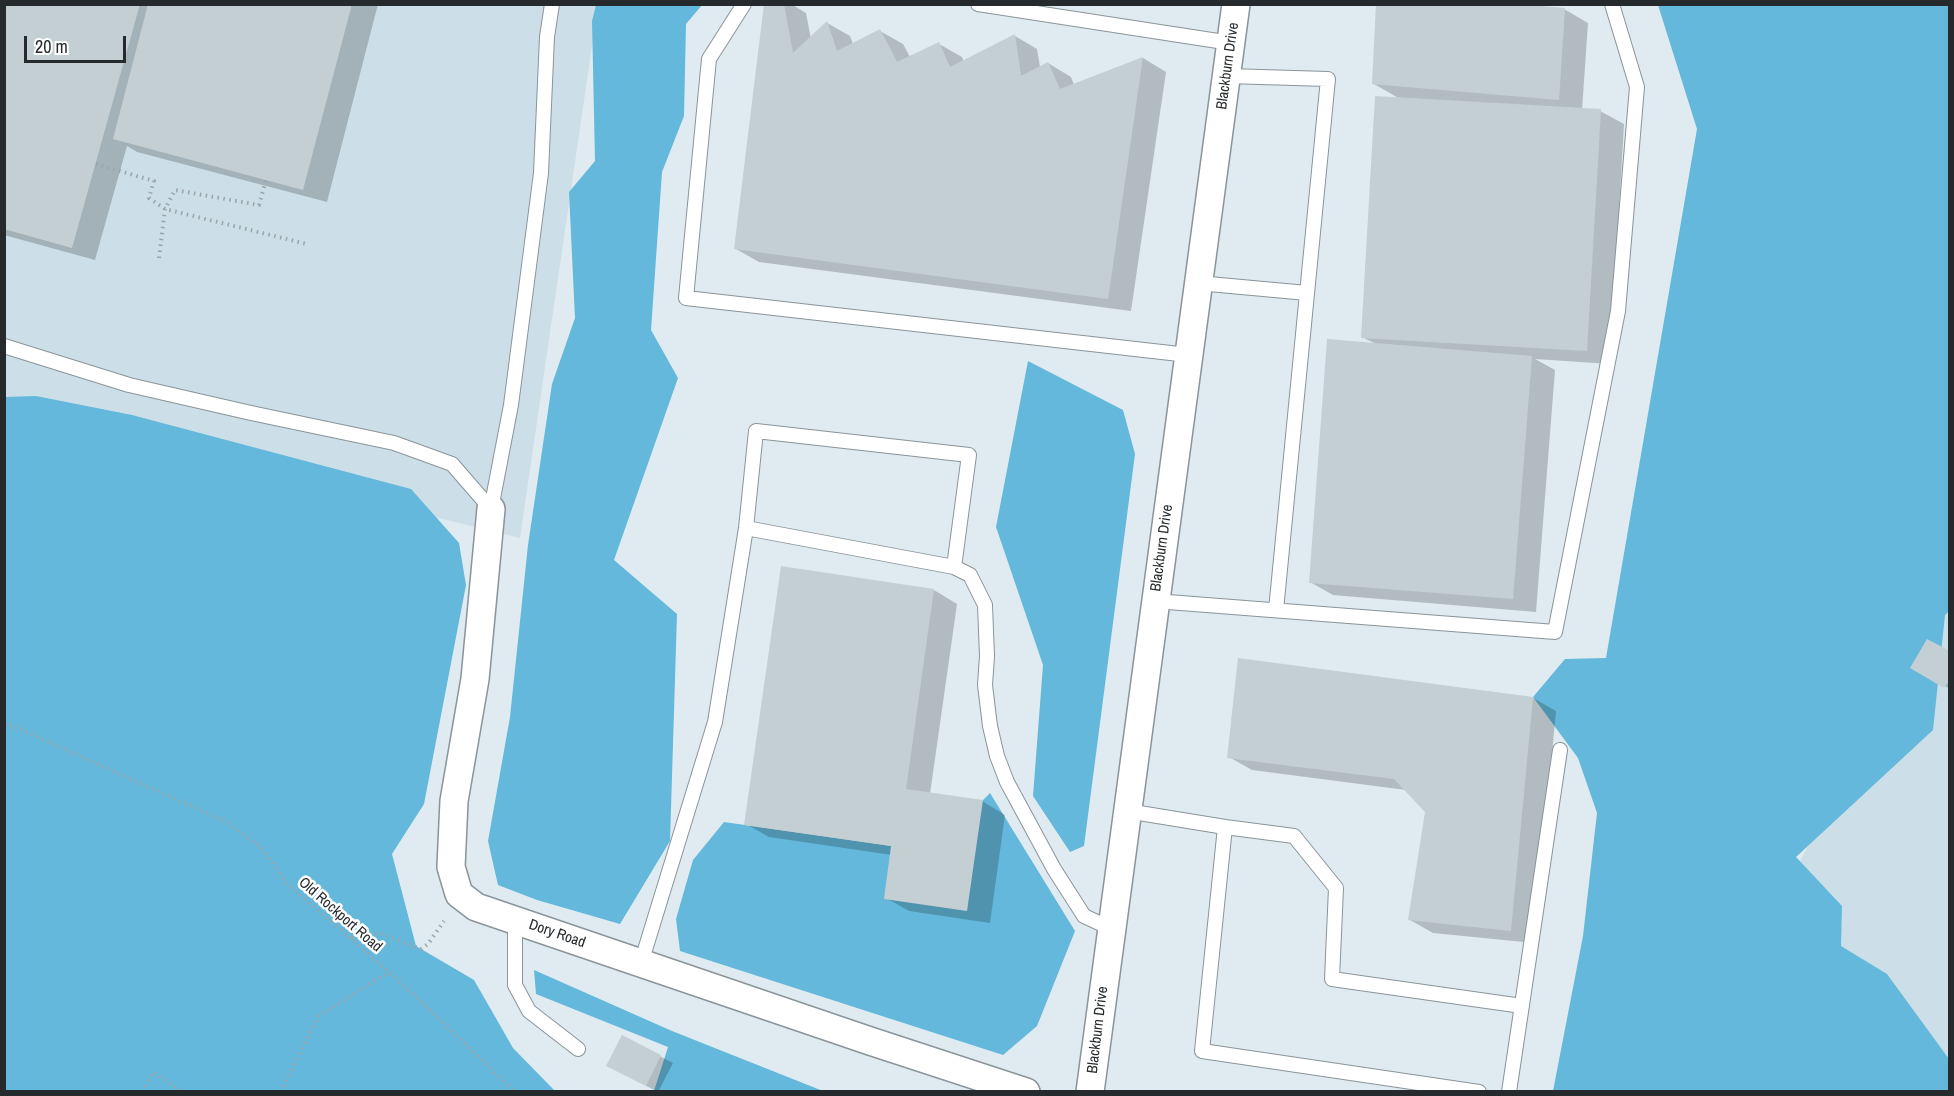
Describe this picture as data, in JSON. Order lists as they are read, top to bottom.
{
  "streets": {
    "street": ["Blackburn Drive", "Dory Road"],
    "path": ["Old Rockport Road"]
  },
  "scale_bar": "20 m"
}
